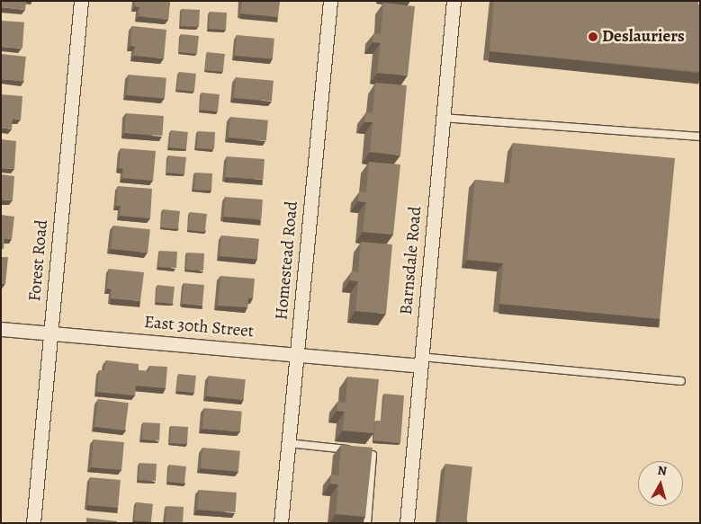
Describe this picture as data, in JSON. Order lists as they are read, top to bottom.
{
  "streets": {
    "street": [
      "Forest Road",
      "Homestead Road",
      "Barnsdale Road",
      "East 30th Street"
    ]
  },
  "crossings": [
    ["Forest Road", "East 30th Street"],
    ["Homestead Road", "East 30th Street"],
    ["Barnsdale Road", "East 30th Street"]
  ],
  "places": ["Deslauriers"],
  "north": "top"
}
